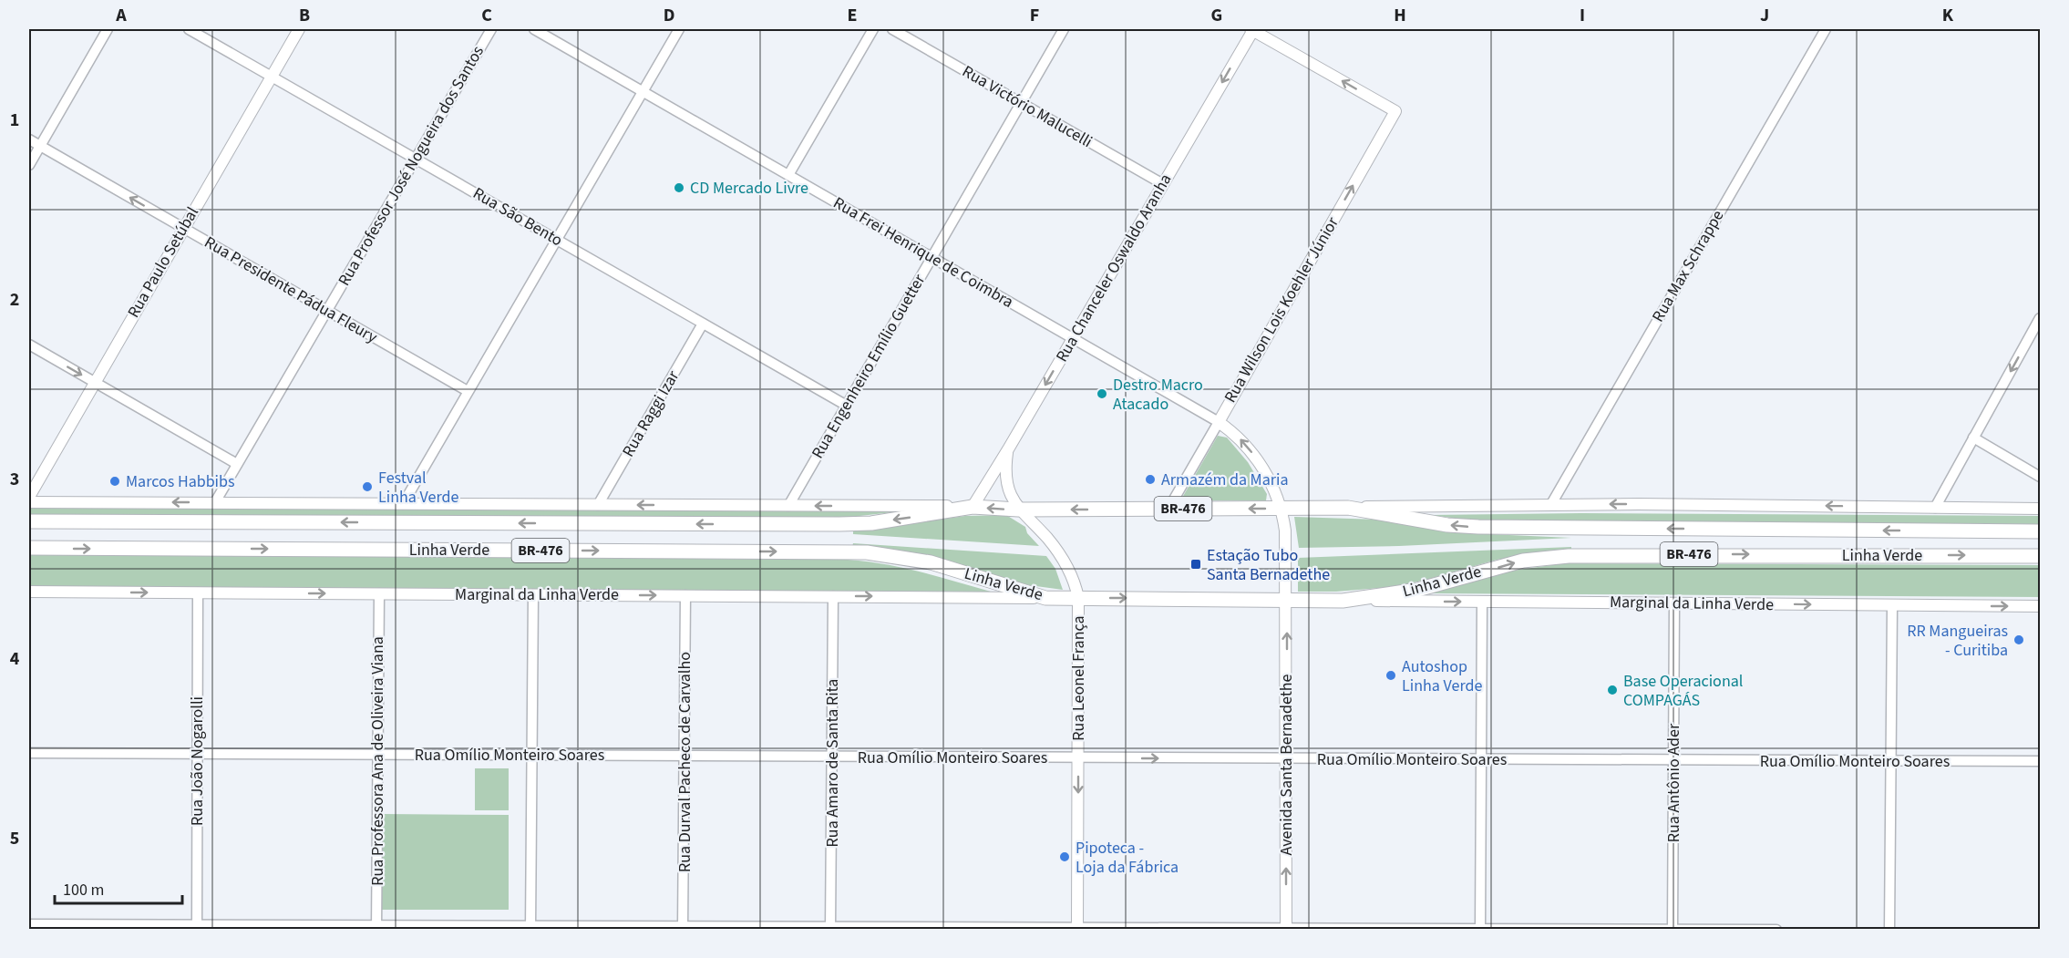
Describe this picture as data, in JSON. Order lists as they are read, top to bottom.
{
  "streets": {
    "highway": ["BR-476", "Linha Verde"],
    "main road": [
      "Rua Frei Henrique de Coimbra",
      "Rua Paulo Setúbal",
      "Rua Chanceler Oswaldo Aranha",
      "Rua Wilson Lois Koehler Júnior",
      "Marginal da Linha Verde",
      "Rua Leonel França",
      "Avenida Santa Bernadethe"
    ],
    "street": [
      "Rua Victório Malucelli",
      "Rua Professor José Nogueira dos Santos",
      "Rua São Bento",
      "Rua Max Schrappe",
      "Rua Presidente Pádua Fleury",
      "Rua Engenheiro Emílio Guetter",
      "Rua Raggi Izar",
      "Rua Omílio Monteiro Soares",
      "Rua João Nogarolli",
      "Rua Professora Ana de Oliveira Viana",
      "Rua Durval Pacheco de Carvalho",
      "Rua Amaro de Santa Rita",
      "Rua Antônio Ader"
    ]
  },
  "crossings": [
    ["Rua Victório Malucelli", "Rua Chanceler Oswaldo Aranha"],
    ["Rua Victório Malucelli", "Rua Engenheiro Emílio Guetter"],
    ["Rua Professor José Nogueira dos Santos", "Rua São Bento"],
    ["Rua Professor José Nogueira dos Santos", "Rua Presidente Pádua Fleury"],
    ["Rua São Bento", "Rua Paulo Setúbal"],
    ["Rua São Bento", "Rua Engenheiro Emílio Guetter"],
    ["Rua São Bento", "Rua Raggi Izar"],
    ["Rua Frei Henrique de Coimbra", "Rua Chanceler Oswaldo Aranha"],
    ["Rua Frei Henrique de Coimbra", "Rua Wilson Lois Koehler Júnior"],
    ["Rua Frei Henrique de Coimbra", "Rua Engenheiro Emílio Guetter"],
    ["Rua Frei Henrique de Coimbra", "Linha Verde"],
    ["Rua Frei Henrique de Coimbra", "Avenida Santa Bernadethe"],
    ["Rua Paulo Setúbal", "Rua Presidente Pádua Fleury"],
    ["Rua Chanceler Oswaldo Aranha", "Rua Wilson Lois Koehler Júnior"],
    ["Rua Chanceler Oswaldo Aranha", "Linha Verde"],
    ["Rua Chanceler Oswaldo Aranha", "Rua Leonel França"],
    ["Rua Wilson Lois Koehler Júnior", "Linha Verde"],
    ["Linha Verde", "Marginal da Linha Verde"],
    ["Linha Verde", "Rua Leonel França"],
    ["Linha Verde", "Avenida Santa Bernadethe"],
    ["Marginal da Linha Verde", "Rua João Nogarolli"],
    ["Marginal da Linha Verde", "Rua Professora Ana de Oliveira Viana"],
    ["Marginal da Linha Verde", "Rua Durval Pacheco de Carvalho"],
    ["Marginal da Linha Verde", "Rua Amaro de Santa Rita"],
    ["Marginal da Linha Verde", "Rua Antônio Ader"],
    ["Rua Leonel França", "Rua Omílio Monteiro Soares"],
    ["Rua Omílio Monteiro Soares", "Rua João Nogarolli"],
    ["Rua Omílio Monteiro Soares", "Rua Professora Ana de Oliveira Viana"],
    ["Rua Omílio Monteiro Soares", "Rua Durval Pacheco de Carvalho"],
    ["Rua Omílio Monteiro Soares", "Rua Amaro de Santa Rita"],
    ["Rua Omílio Monteiro Soares", "Avenida Santa Bernadethe"],
    ["Rua Omílio Monteiro Soares", "Rua Antônio Ader"]
  ],
  "one_way": ["Rua Chanceler Oswaldo Aranha", "Avenida Santa Bernadethe"],
  "places": {
    "other": [
      "CD Mercado Livre",
      "Destro Macro Atacado",
      "Armazém da Maria",
      "Marcos Habbibs",
      "Festval Linha Verde",
      "RR Mangueiras - Curitiba",
      "Autoshop Linha Verde",
      "Base Operacional COMPAGÁS",
      "Pipoteca - Loja da Fábrica"
    ],
    "transit": ["Estação Tubo Santa Bernadethe"]
  },
  "scale_bar": "100 m",
  "grid": {
    "columns": [
      "A",
      "B",
      "C",
      "D",
      "E",
      "F",
      "G",
      "H",
      "I",
      "J",
      "K"
    ],
    "rows": [
      "1",
      "2",
      "3",
      "4",
      "5"
    ]
  }
}
